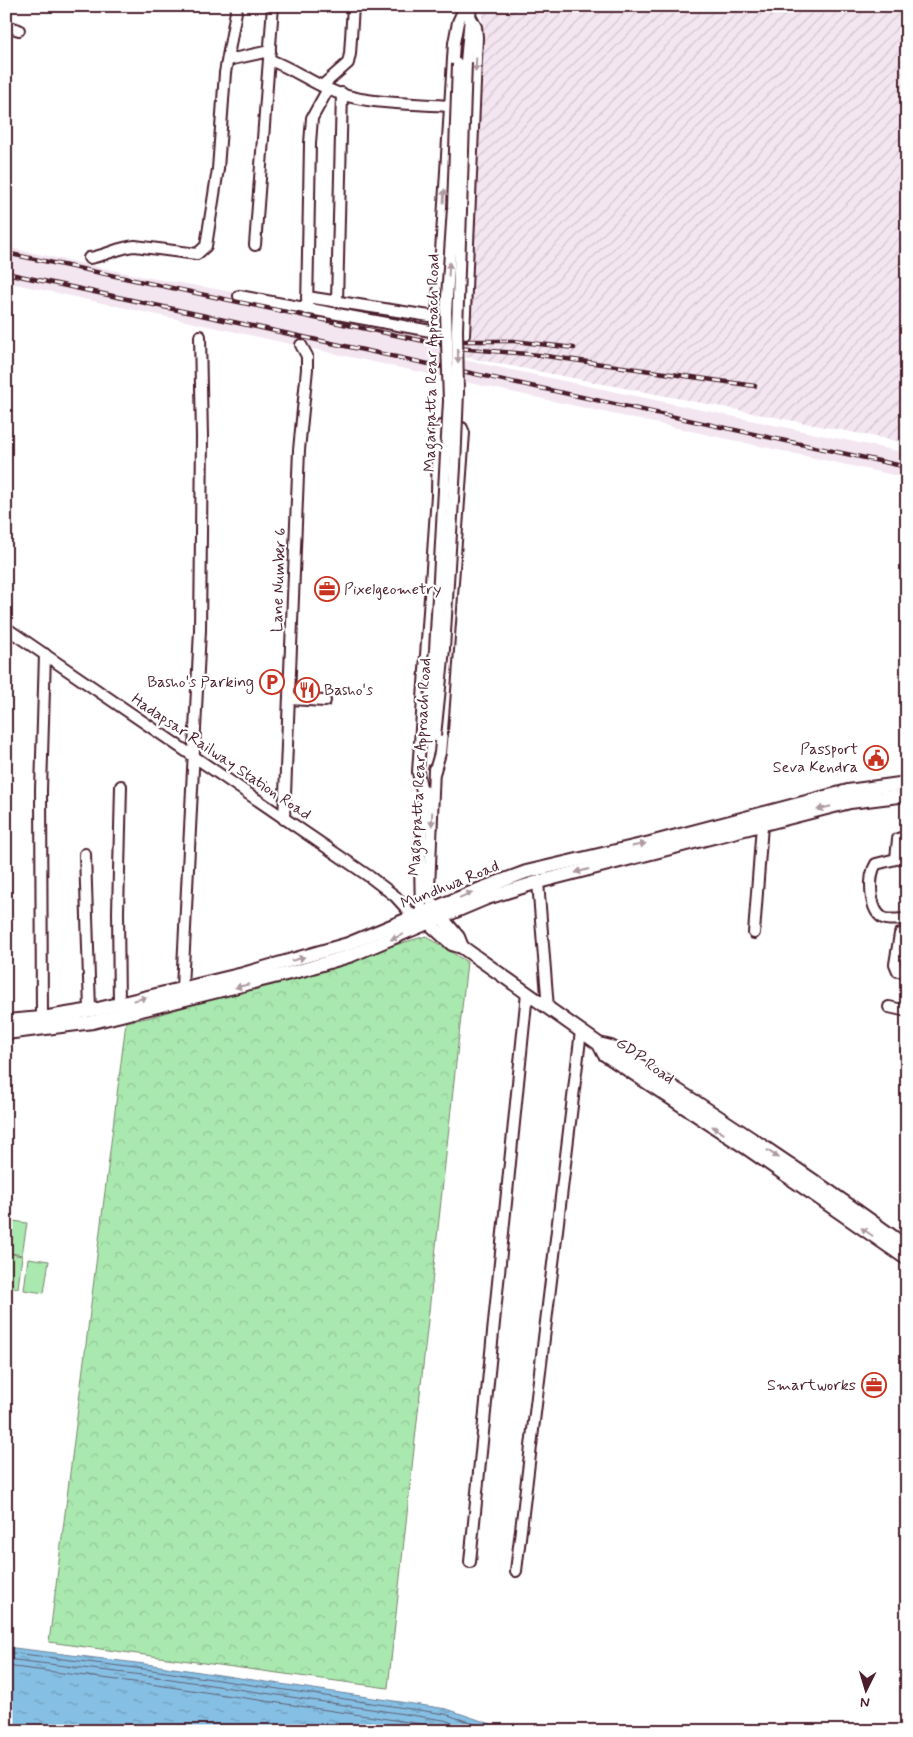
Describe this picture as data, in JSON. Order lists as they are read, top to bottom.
{
  "streets": {
    "main road": ["Magarpatta Rear Approach Road", "Mundhwa Road", "GDP Road"],
    "street": ["Lane Number 6", "Hadapsar Railway Station Road"]
  },
  "crossings": [
    ["Magarpatta Rear Approach Road", "Hadapsar Railway Station Road"],
    ["Magarpatta Rear Approach Road", "Mundhwa Road"],
    ["Lane Number 6", "Hadapsar Railway Station Road"],
    ["Hadapsar Railway Station Road", "Mundhwa Road"]
  ],
  "places": {
    "office": ["Pixelgeometry", "Smartworks"],
    "parking": ["Basho's Parking"],
    "restaurant": ["Basho's"],
    "public building": ["Passport Seva Kendra"]
  },
  "north": "bottom"
}
